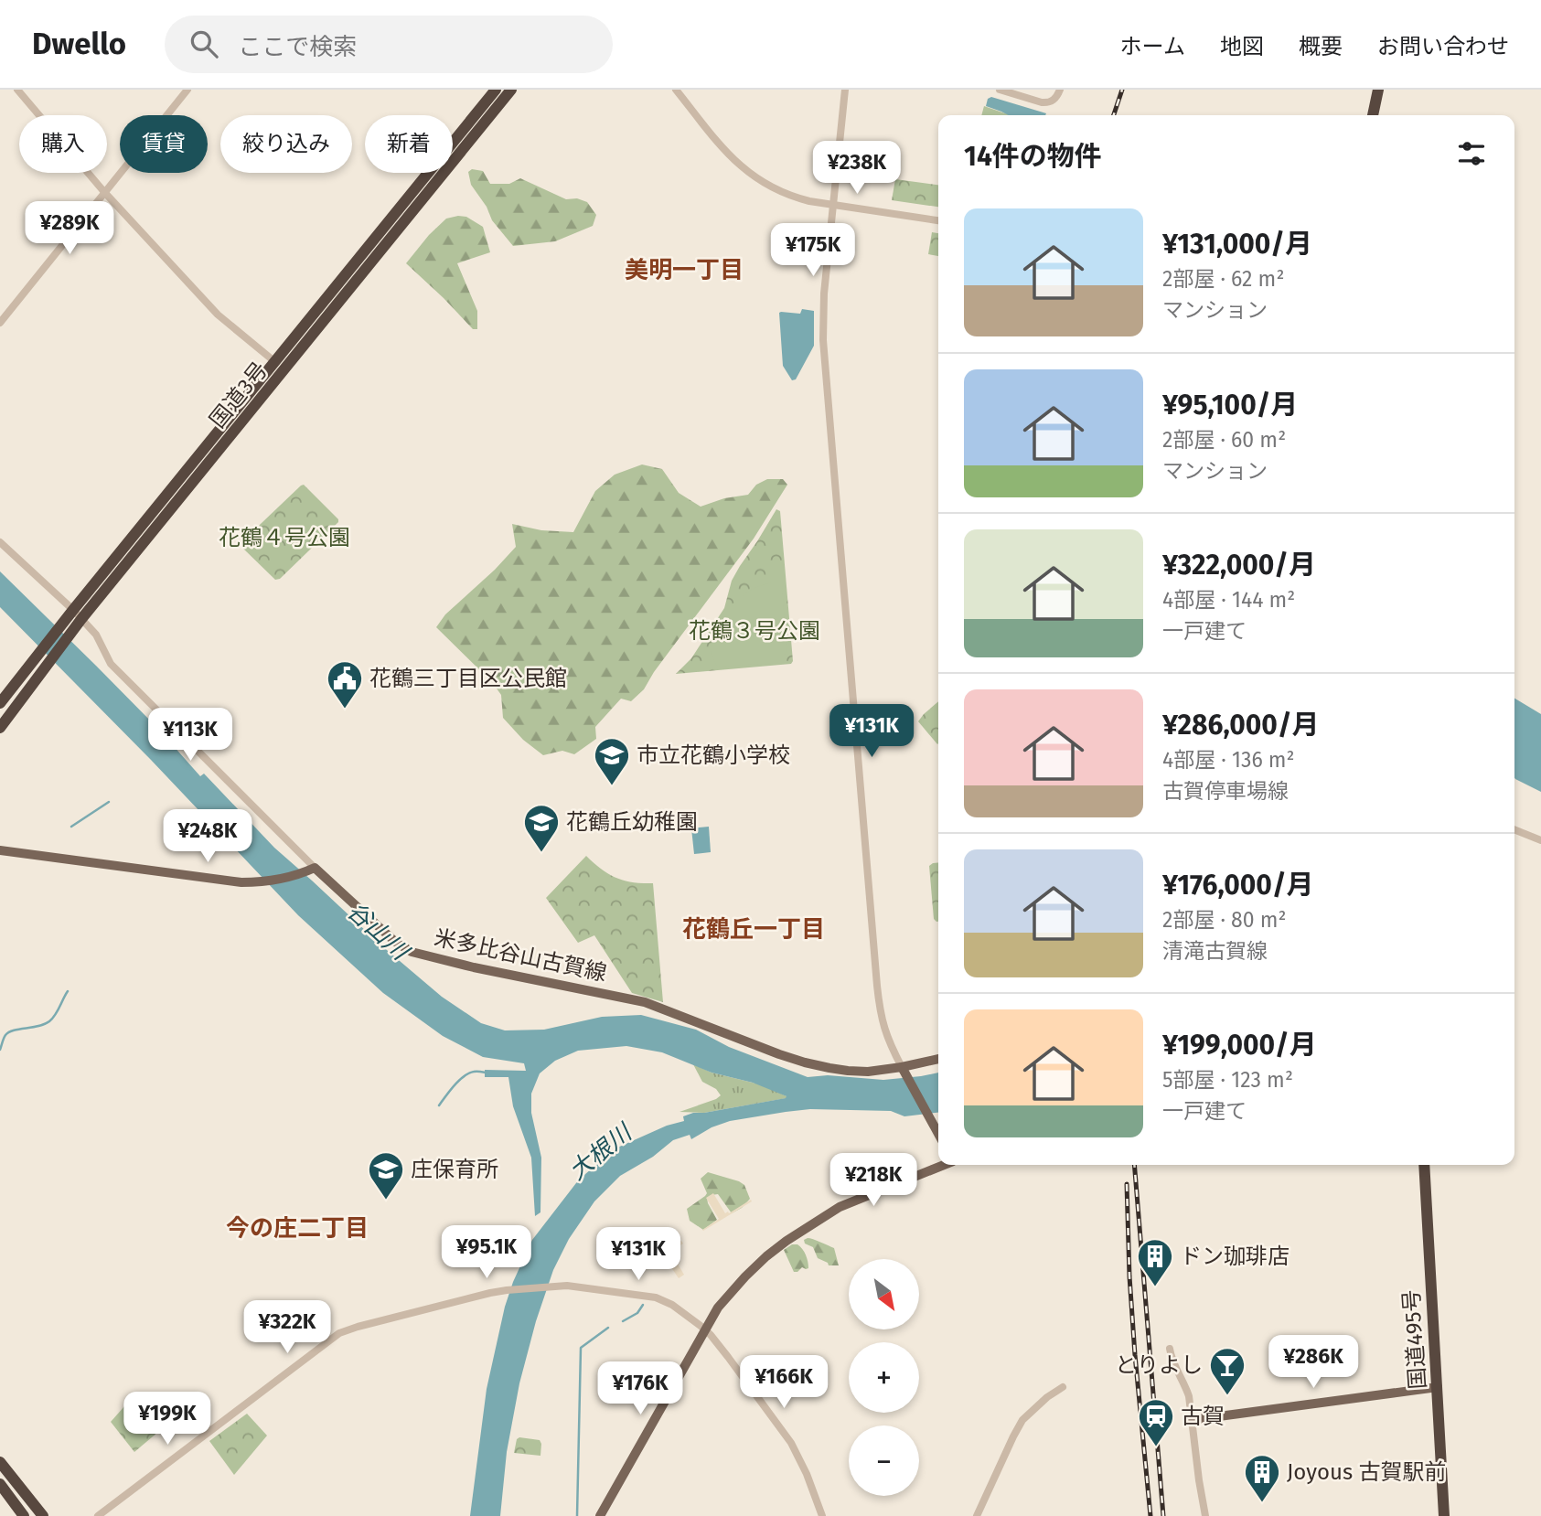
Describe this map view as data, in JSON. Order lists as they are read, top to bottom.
{
  "streets": {
    "highway": ["国道3号", "国道495号"],
    "main road": ["米多比谷山古賀線"]
  },
  "districts": ["美明一丁目", "花鶴丘一丁目", "今の庄二丁目"],
  "water": ["谷山川", "大根川"],
  "parks": ["花鶴４号公園", "花鶴３号公園"],
  "places": {
    "public building": ["花鶴三丁目区公民館"],
    "school or university": ["市立花鶴小学校", "花鶴丘幼稚園", "庄保育所"],
    "building": ["ドン珈琲店", "Joyous 古賀駅前"],
    "bar": ["とりよし"],
    "station": ["古賀"]
  },
  "north": "bottom right",
  "page": {
    "header": "Dwello",
    "search": "ここで検索",
    "nav": [
      "ホーム",
      "地図",
      "概要",
      "お問い合わせ"
    ],
    "chip": [
      "購入",
      "賃貸",
      "絞り込み",
      "新着"
    ],
    "heading": "14件の物件",
    "price": [
      "¥238K",
      "¥289K",
      "¥175K",
      "¥131K",
      "¥113K",
      "¥248K",
      "¥218K",
      "¥95.1K",
      "¥131K",
      "¥322K",
      "¥286K",
      "¥166K",
      "¥176K",
      "¥199K"
    ],
    "list": [
      {
        "name": "¥131,000/月",
        "note": "2部屋 · 62 m² · マンション"
      },
      {
        "name": "¥95,100/月",
        "note": "2部屋 · 60 m² · マンション"
      },
      {
        "name": "¥322,000/月",
        "note": "4部屋 · 144 m² · 一戸建て"
      },
      {
        "name": "¥286,000/月",
        "note": "4部屋 · 136 m² · 古賀停車場線"
      },
      {
        "name": "¥176,000/月",
        "note": "2部屋 · 80 m² · 清滝古賀線"
      },
      {
        "name": "¥199,000/月",
        "note": "5部屋 · 123 m² · 一戸建て"
      }
    ],
    "map_buttons": ["+", "−"]
  }
}
